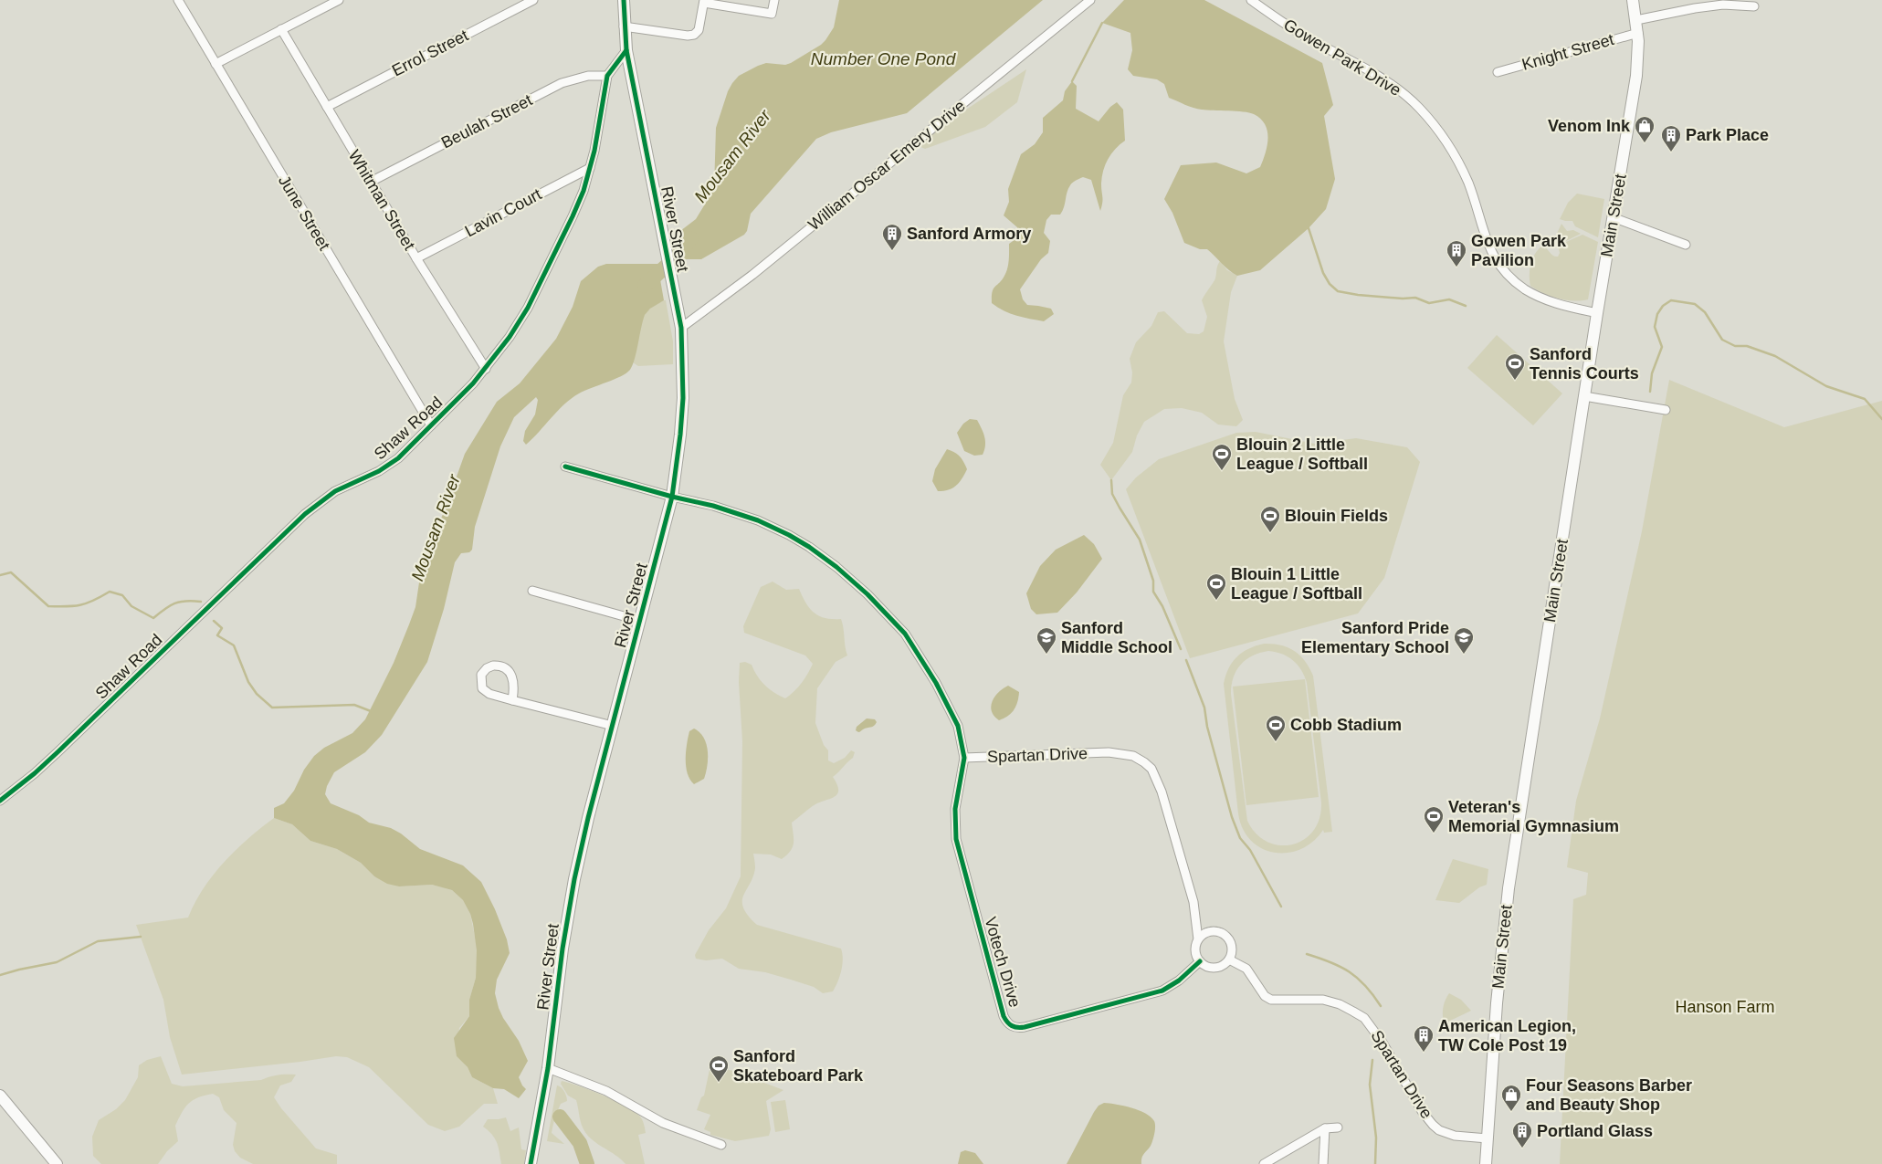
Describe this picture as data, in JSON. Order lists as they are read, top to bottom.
{
  "streets": {
    "main road": ["Main Street", "River Street"],
    "street": [
      "Knight Street",
      "Errol Street",
      "Gowen Park Drive",
      "Beulah Street",
      "William Oscar Emery Drive",
      "Whitman Street",
      "June Street",
      "Lavin Court",
      "Shaw Road",
      "Spartan Drive",
      "Votech Drive"
    ]
  },
  "crossings": [
    ["Knight Street", "Main Street"],
    ["Errol Street", "Whitman Street"],
    ["Gowen Park Drive", "Main Street"],
    ["Beulah Street", "Whitman Street"],
    ["Beulah Street", "Shaw Road"],
    ["William Oscar Emery Drive", "River Street"],
    ["Whitman Street", "Lavin Court"],
    ["Whitman Street", "Shaw Road"],
    ["June Street", "Shaw Road"],
    ["Lavin Court", "Shaw Road"],
    ["Main Street", "Spartan Drive"],
    ["River Street", "Spartan Drive"],
    ["Spartan Drive", "Votech Drive"]
  ],
  "water": ["Number One Pond", "Mousam River"],
  "parks": ["Hanson Farm"],
  "places": {
    "shop": ["Venom Ink", "Four Seasons Barber and Beauty Shop"],
    "building": [
      "Park Place",
      "Sanford Armory",
      "Gowen Park Pavilion",
      "American Legion, TW Cole Post 19",
      "Portland Glass"
    ],
    "sports": [
      "Sanford Tennis Courts",
      "Blouin 2 Little League / Softball",
      "Blouin Fields",
      "Blouin 1 Little League / Softball",
      "Cobb Stadium",
      "Veteran's Memorial Gymnasium",
      "Sanford Skateboard Park"
    ],
    "school or university": ["Sanford Middle School", "Sanford Pride Elementary School"]
  }
}
